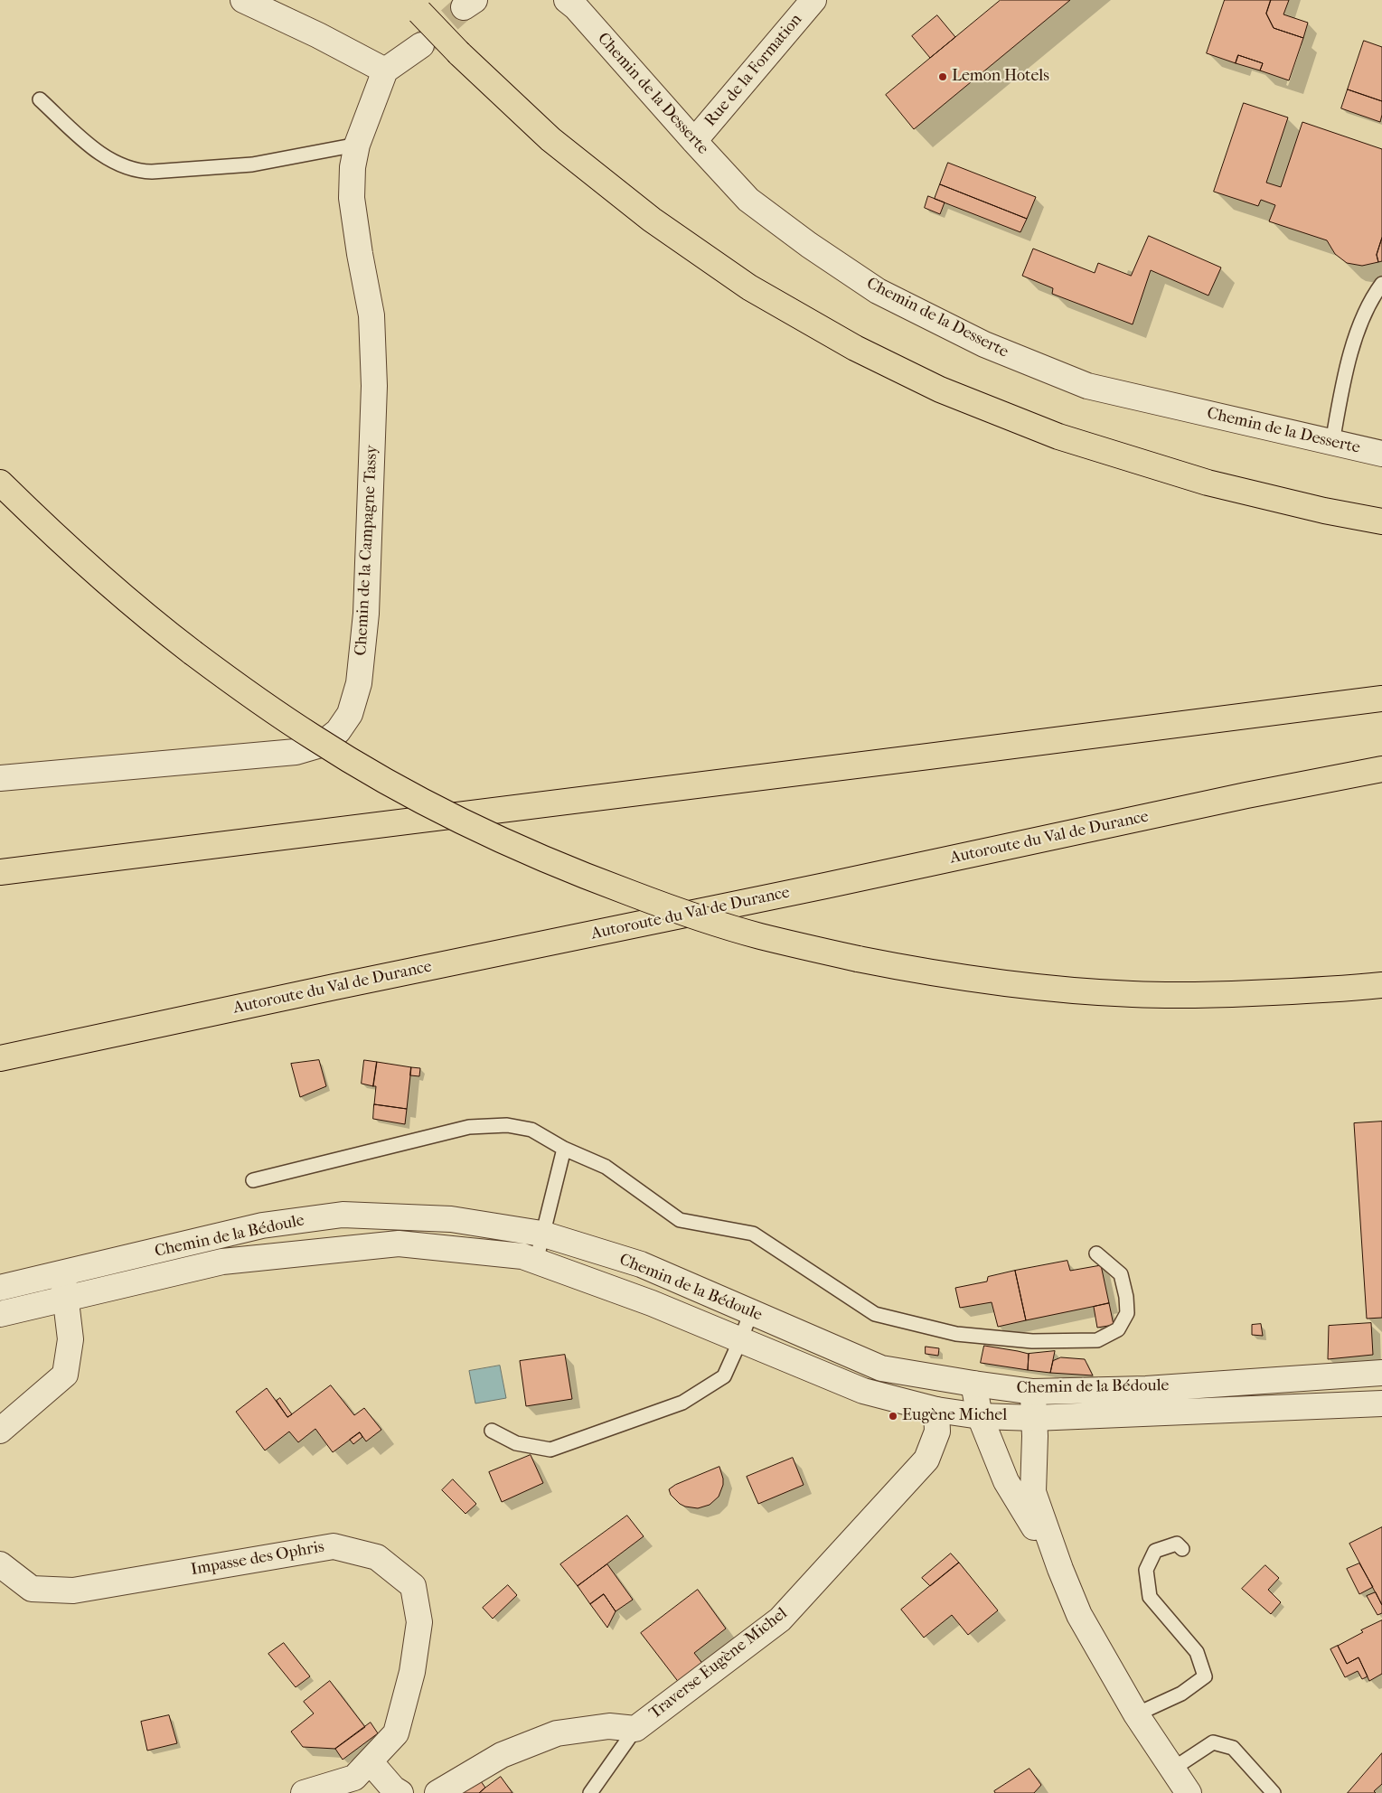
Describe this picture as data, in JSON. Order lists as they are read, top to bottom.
{
  "streets": {
    "highway": ["Autoroute du Val de Durance"],
    "street": [
      "Rue de la Formation",
      "Chemin de la Desserte",
      "Chemin de la Campagne Tassy",
      "Chemin de la Bédoule",
      "Impasse des Ophris",
      "Traverse Eugène Michel"
    ]
  },
  "crossings": [
    ["Rue de la Formation", "Chemin de la Desserte"],
    ["Chemin de la Bédoule", "Traverse Eugène Michel"]
  ],
  "places": ["Lemon Hotels", "Eugène Michel"]
}
